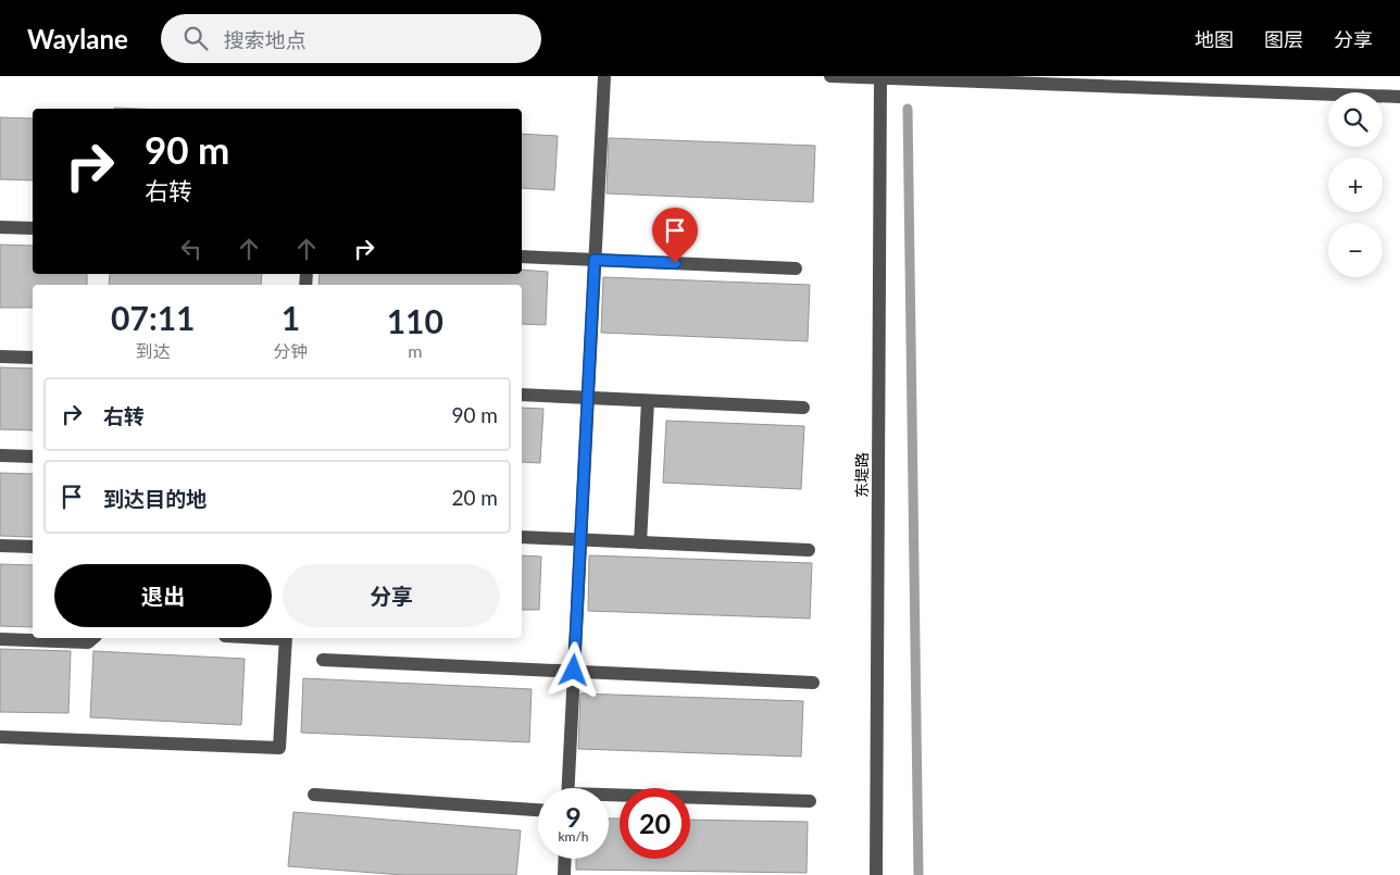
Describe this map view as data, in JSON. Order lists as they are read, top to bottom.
{
  "streets": {
    "street": ["东堤路"]
  },
  "page": {
    "header": "Waylane",
    "search": "搜索地点",
    "nav": ["地图", "图层", "分享"],
    "map_buttons": ["+", "−"],
    "turn": ["90 m", "右转"],
    "eta": [
      "07:11",
      "到达",
      "1",
      "分钟",
      "110",
      "m"
    ],
    "list": [
      {
        "name": "右转",
        "value": "90 m"
      },
      {
        "name": "到达目的地",
        "value": "20 m"
      }
    ],
    "buttons": ["退出", "分享"],
    "speed": "9 km/h",
    "limit": "20"
  }
}
